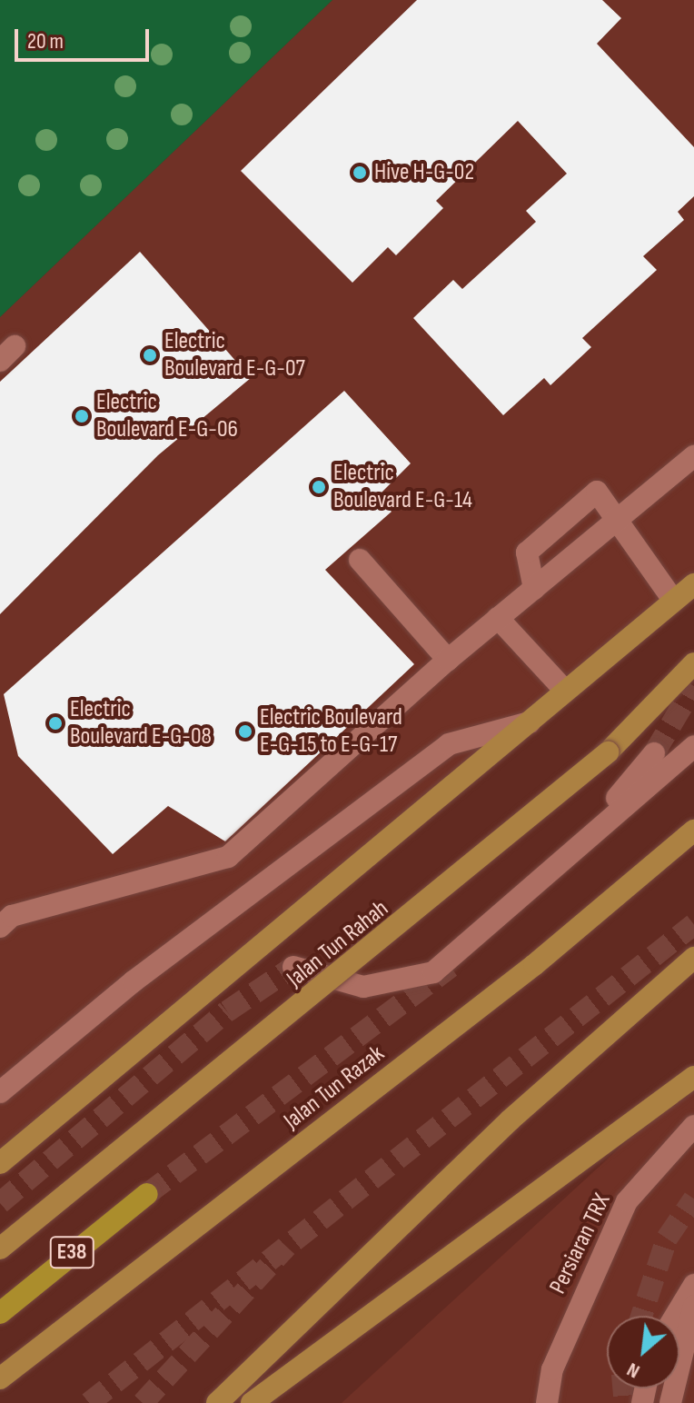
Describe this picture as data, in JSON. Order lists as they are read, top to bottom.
{
  "streets": {
    "highway": ["E38"],
    "main road": ["Jalan Tun Rahah", "Jalan Tun Razak"],
    "lane": ["Persiaran TRX"]
  },
  "places": [
    "Hive H-G-02",
    "Electric Boulevard E-G-07",
    "Electric Boulevard E-G-06",
    "Electric Boulevard E-G-14",
    "Electric Boulevard E-G-08",
    "Electric Boulevard E-G-15 to E-G-17"
  ],
  "scale_bar": "20 m",
  "north": "bottom left"
}
